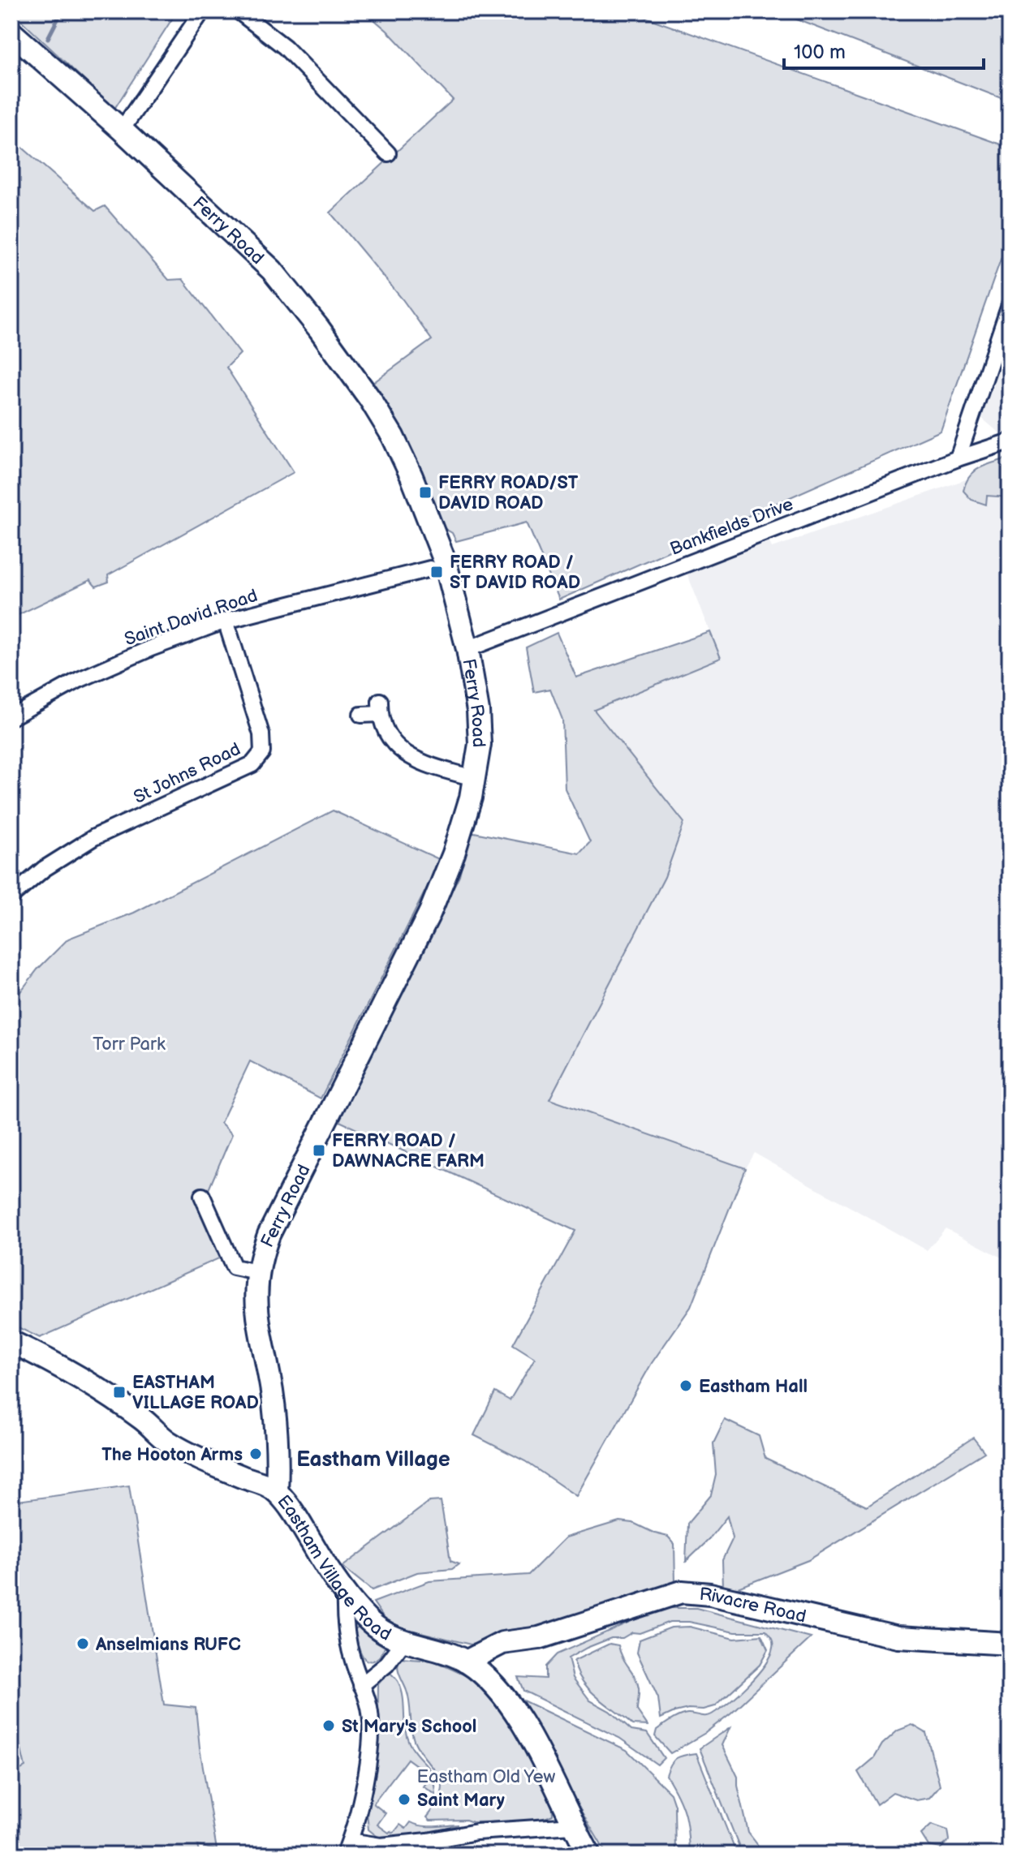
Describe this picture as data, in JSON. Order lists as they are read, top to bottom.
{
  "streets": {
    "street": [
      "Ferry Road",
      "Bankfields Drive",
      "Saint David Road",
      "St Johns Road",
      "Eastham Village Road",
      "Rivacre Road"
    ]
  },
  "crossings": [
    ["Ferry Road", "Bankfields Drive"],
    ["Ferry Road", "Eastham Village Road"],
    ["Saint David Road", "St Johns Road"],
    ["Eastham Village Road", "Rivacre Road"]
  ],
  "districts": ["Eastham Village"],
  "parks": ["Torr Park", "Eastham Old Yew"],
  "places": {
    "transit": [
      "FERRY ROAD/ST DAVID ROAD",
      "FERRY ROAD / ST DAVID ROAD",
      "FERRY ROAD / DAWNACRE FARM",
      "EASTHAM VILLAGE ROAD"
    ],
    "other": [
      "Eastham Hall",
      "The Hooton Arms",
      "Anselmians RUFC",
      "St Mary's School",
      "Saint Mary"
    ]
  },
  "scale_bar": "100 m"
}
